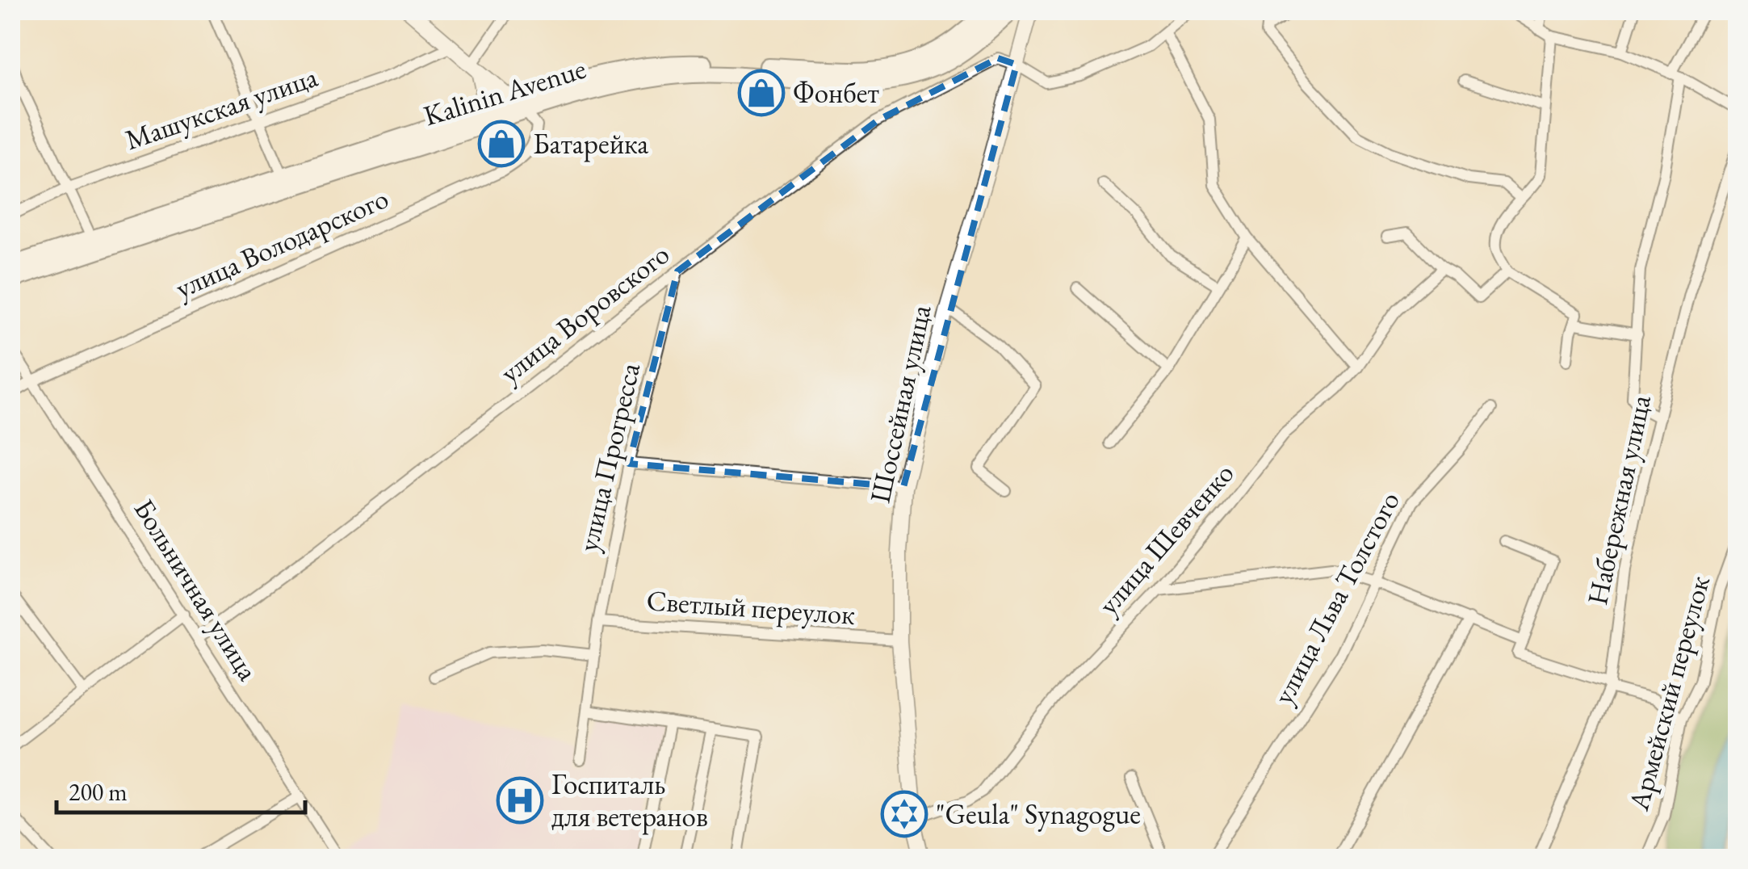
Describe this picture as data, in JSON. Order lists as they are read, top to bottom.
{
  "streets": {
    "main road": ["Kalinin Avenue", "Шоссейная улица"],
    "street": [
      "Машукская улица",
      "улица Володарского",
      "улица Воровского",
      "улица Прогресса",
      "Набережная улица",
      "улица Шевченко",
      "Больничная улица",
      "улица Льва Толстого",
      "Светлый переулок",
      "Армейский переулок"
    ]
  },
  "crossings": [
    ["Kalinin Avenue", "улица Володарского"],
    ["улица Володарского", "Больничная улица"],
    ["улица Воровского", "Шоссейная улица"],
    ["улица Воровского", "улица Прогресса"],
    ["улица Воровского", "Больничная улица"],
    ["Шоссейная улица", "улица Шевченко"],
    ["Шоссейная улица", "Светлый переулок"],
    ["улица Прогресса", "Светлый переулок"]
  ],
  "places": {
    "shop": ["Фонбет", "Батарейка"],
    "hospital": ["Госпиталь для ветеранов"],
    "synagogue": ["\"Geula\" Synagogue"]
  },
  "scale_bar": "200 m"
}
